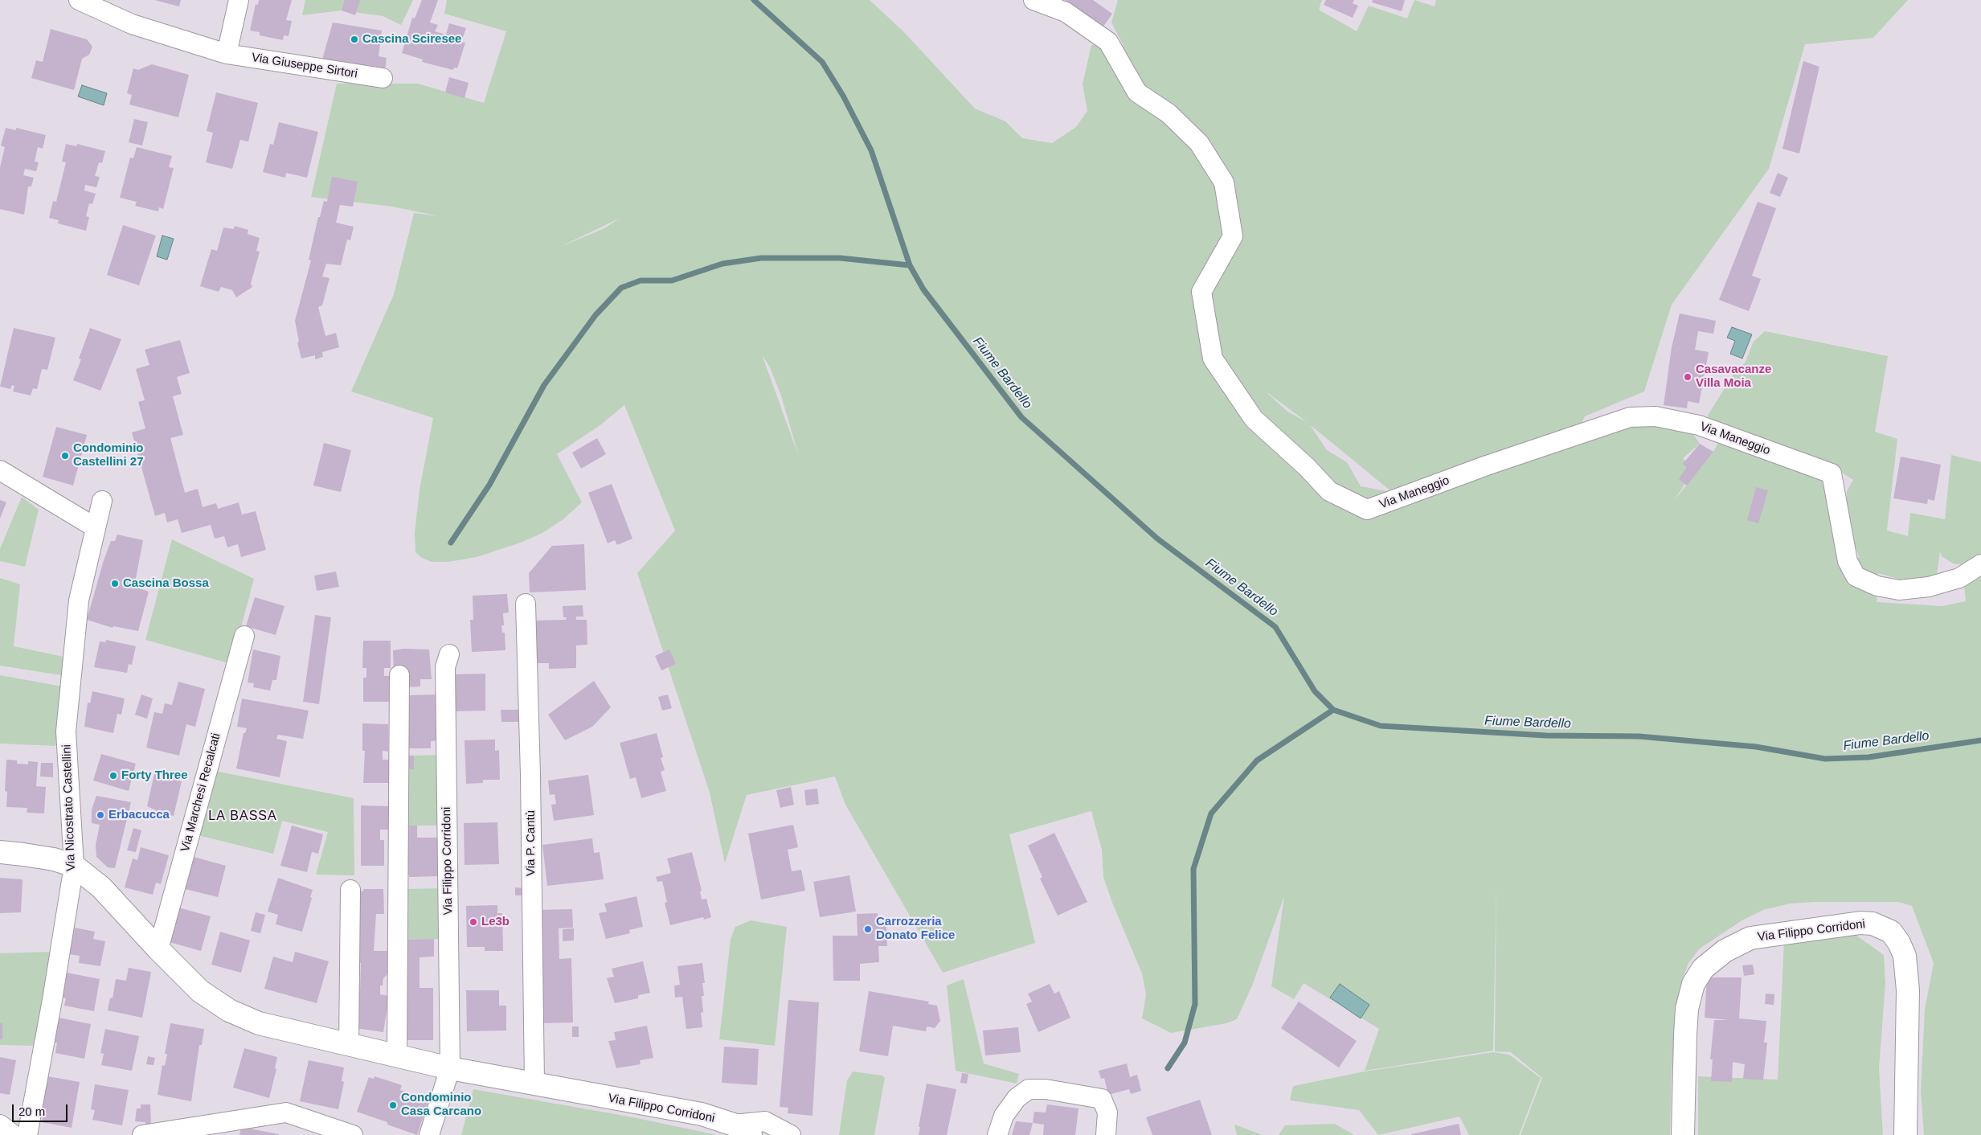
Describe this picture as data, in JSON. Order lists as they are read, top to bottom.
{
  "streets": {
    "street": [
      "Via Giuseppe Sirtori",
      "Via Maneggio",
      "Via Marchesi Recalcati",
      "Via Nicostrato Castellini",
      "Via P. Cantù",
      "Via Filippo Corridoni"
    ]
  },
  "crossings": [
    ["Via Marchesi Recalcati", "Via Filippo Corridoni"],
    ["Via Nicostrato Castellini", "Via Filippo Corridoni"],
    ["Via P. Cantù", "Via Filippo Corridoni"]
  ],
  "districts": ["LA BASSA"],
  "water": ["Fiume Bardello"],
  "places": [
    "Cascina Sciresee",
    "Casavacanze Villa Moia",
    "Condominio Castellini 27",
    "Cascina Bossa",
    "Forty Three",
    "Erbacucca",
    "Le3b",
    "Carrozzeria Donato Felice",
    "Condominio Casa Carcano"
  ],
  "scale_bar": "20 m"
}
